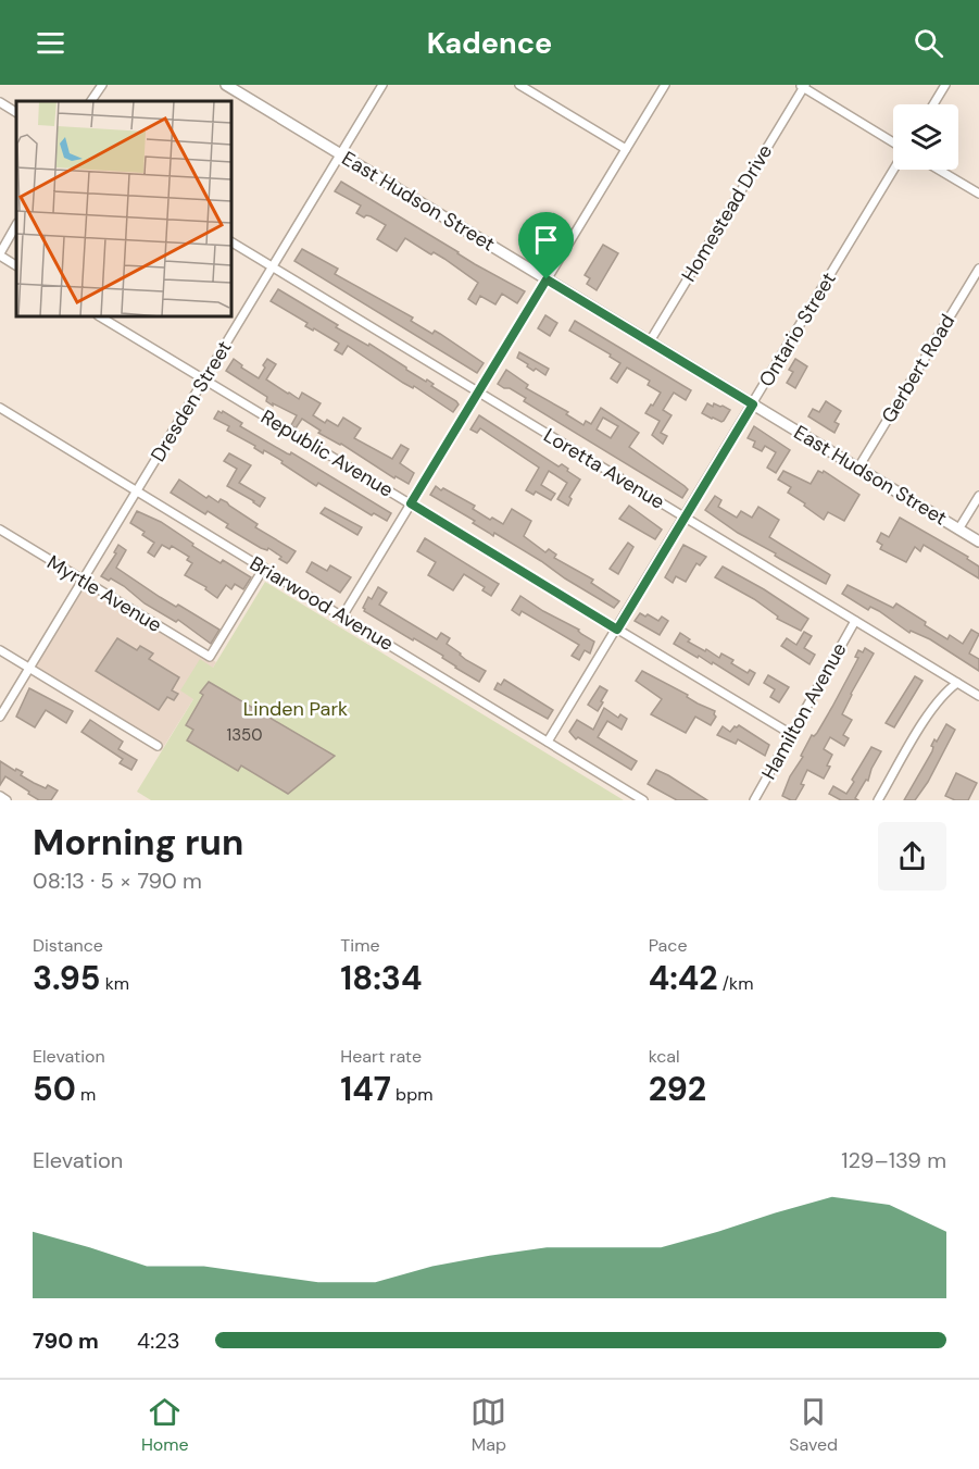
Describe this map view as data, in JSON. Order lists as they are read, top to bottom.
{
  "streets": {
    "main road": ["East Hudson Street"],
    "street": [
      "Homestead Drive",
      "Ontario Street",
      "Gerbert Road",
      "Dresden Street",
      "Republic Avenue",
      "Loretta Avenue",
      "Myrtle Avenue",
      "Briarwood Avenue",
      "Hamilton Avenue"
    ]
  },
  "crossings": [
    ["East Hudson Street", "Homestead Drive"],
    ["East Hudson Street", "Ontario Street"],
    ["East Hudson Street", "Gerbert Road"],
    ["East Hudson Street", "Dresden Street"],
    ["Ontario Street", "Republic Avenue"],
    ["Ontario Street", "Loretta Avenue"],
    ["Ontario Street", "Briarwood Avenue"],
    ["Dresden Street", "Republic Avenue"],
    ["Dresden Street", "Loretta Avenue"],
    ["Dresden Street", "Myrtle Avenue"],
    ["Dresden Street", "Briarwood Avenue"],
    ["Republic Avenue", "Hamilton Avenue"],
    ["Loretta Avenue", "Hamilton Avenue"],
    ["Myrtle Avenue", "Briarwood Avenue"]
  ],
  "parks": ["Linden Park"],
  "house_numbers": ["1350"],
  "page": {
    "header": "Kadence",
    "heading": ["Morning run", "08:13 · 5 × 790 m"],
    "stats": [
      ["Distance", "3.95 km"],
      ["Time", "18:34"],
      ["Pace", "4:42 /km"],
      ["Elevation", "50 m"],
      ["Heart rate", "147 bpm"],
      ["kcal", "292"]
    ],
    "chart": ["Elevation", "129–139 m"],
    "list": [
      {
        "name": "790 m",
        "note": "4:23"
      }
    ],
    "tabs": ["Home", "Map", "Saved"]
  }
}
